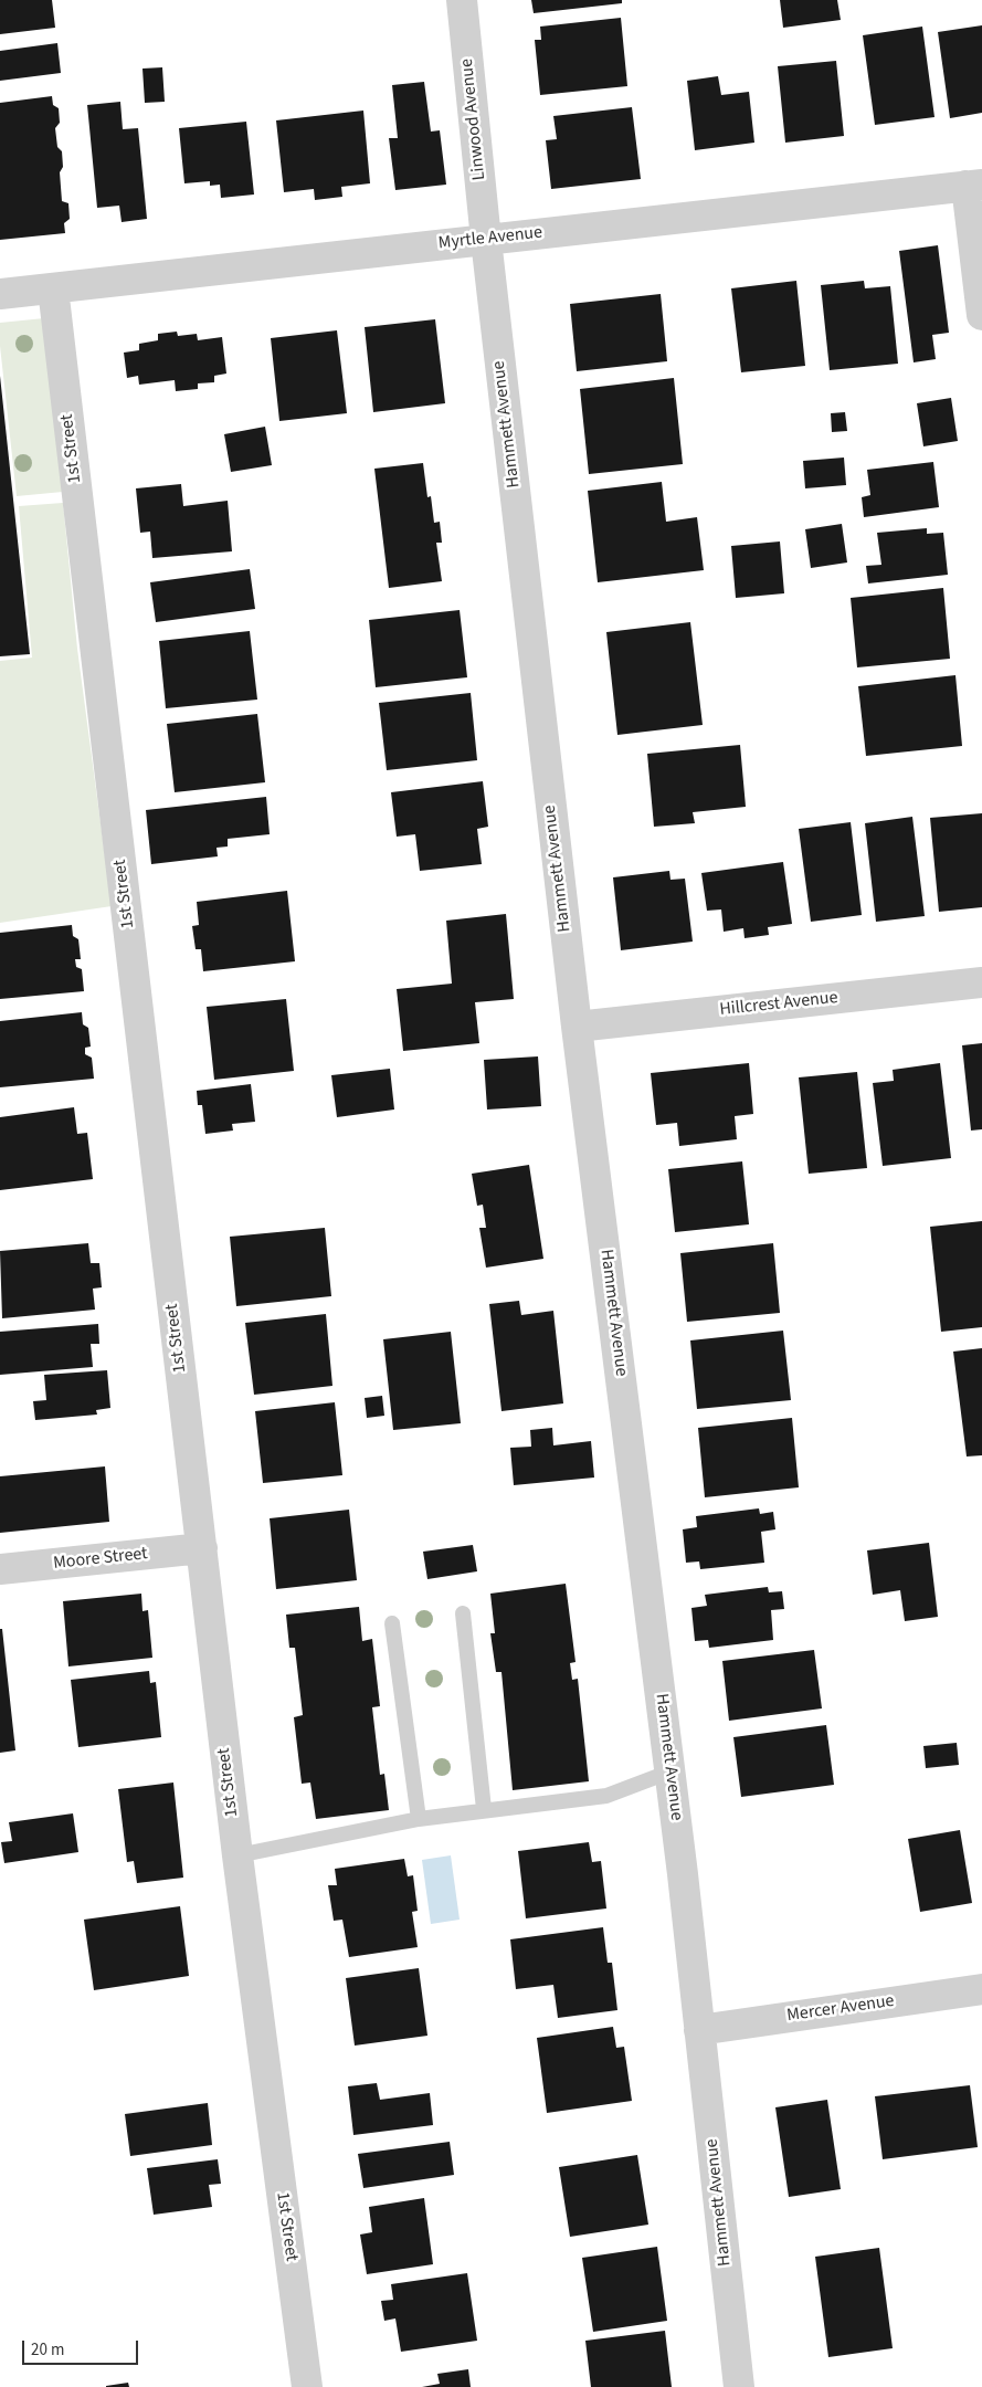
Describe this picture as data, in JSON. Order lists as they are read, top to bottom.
{
  "streets": {
    "street": [
      "Linwood Avenue",
      "Myrtle Avenue",
      "Hammett Avenue",
      "1st Street",
      "Hillcrest Avenue",
      "Moore Street",
      "Mercer Avenue"
    ]
  },
  "crossings": [
    ["Linwood Avenue", "Myrtle Avenue"],
    ["Linwood Avenue", "Hammett Avenue"],
    ["Myrtle Avenue", "Hammett Avenue"],
    ["Myrtle Avenue", "1st Street"],
    ["Hammett Avenue", "Hillcrest Avenue"],
    ["Hammett Avenue", "Mercer Avenue"],
    ["1st Street", "Moore Street"]
  ],
  "scale_bar": "20 m"
}
